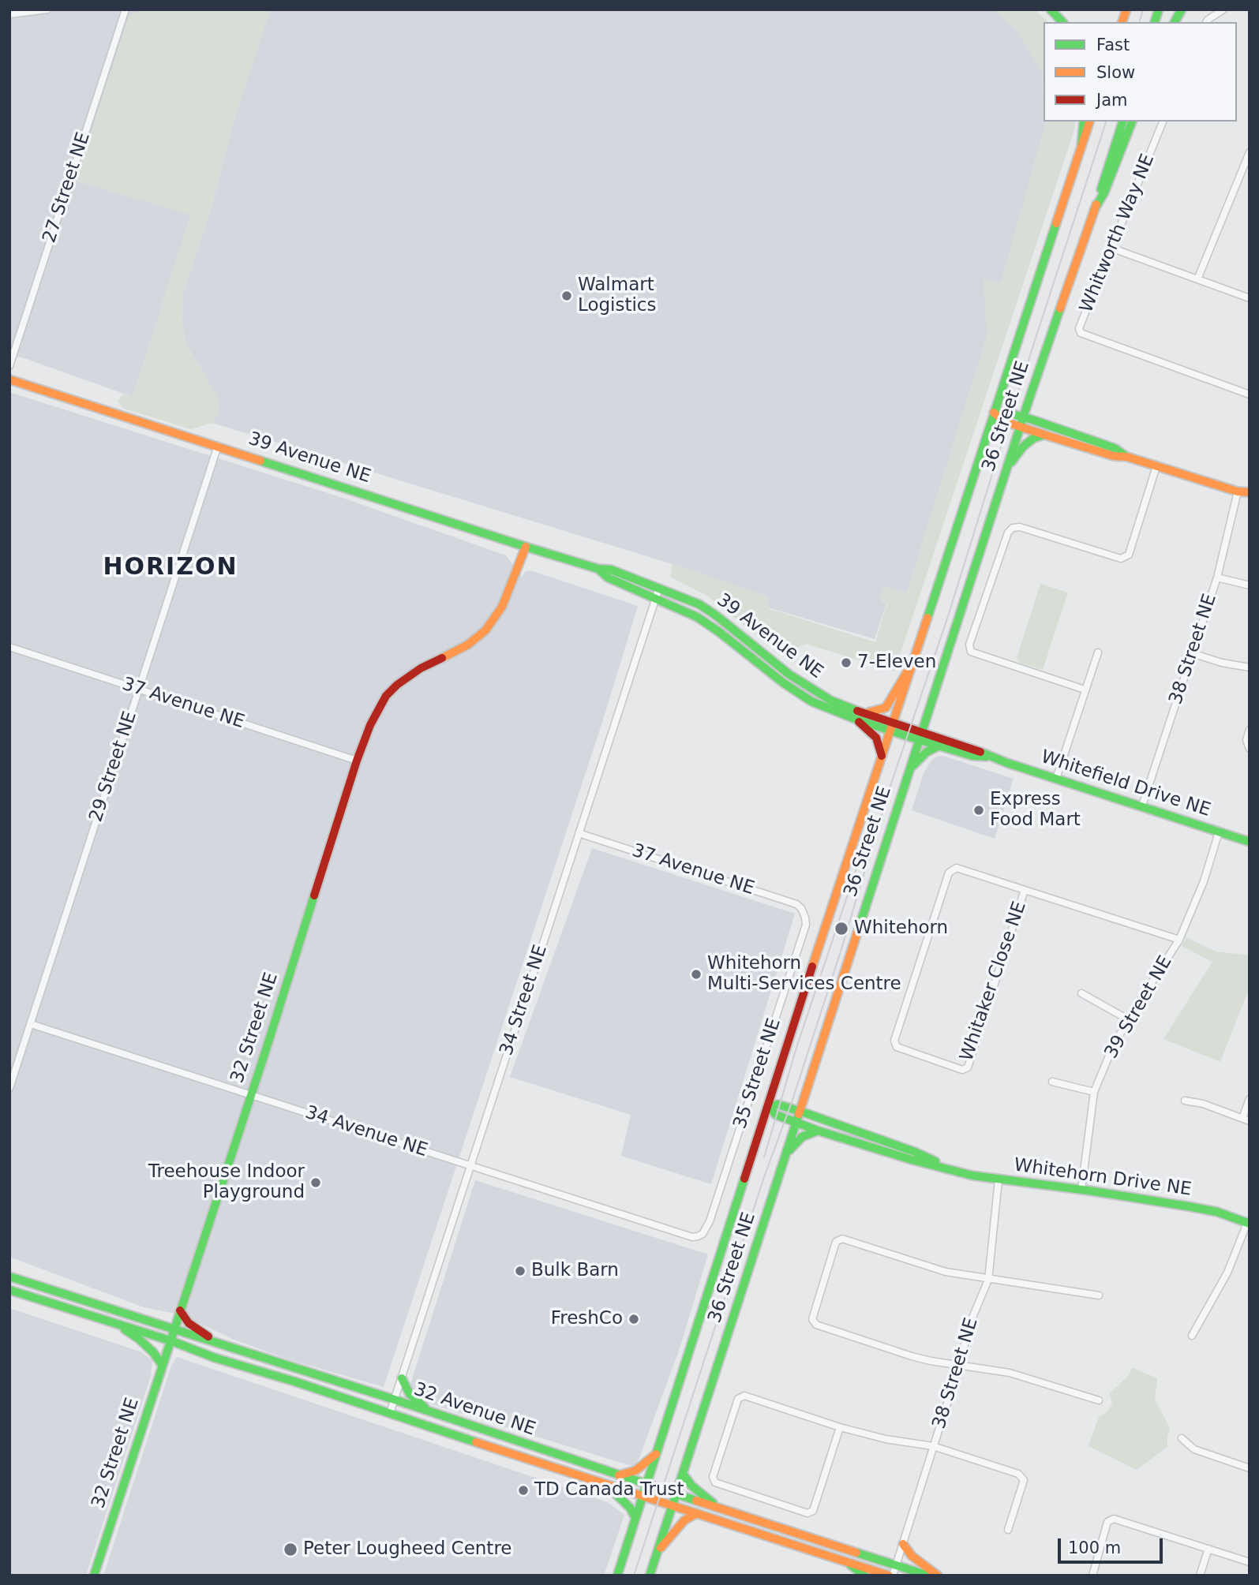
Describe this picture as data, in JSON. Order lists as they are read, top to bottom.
{
  "streets": {
    "main road": [
      "36 Street NE",
      "39 Avenue NE",
      "Whitefield Drive NE",
      "32 Street NE",
      "Whitehorn Drive NE",
      "32 Avenue NE"
    ],
    "street": [
      "27 Street NE",
      "Whitworth Way NE",
      "38 Street NE",
      "37 Avenue NE",
      "29 Street NE",
      "Whitaker Close NE",
      "34 Street NE",
      "39 Street NE",
      "35 Street NE",
      "34 Avenue NE"
    ]
  },
  "crossings": [
    ["36 Street NE", "39 Avenue NE"],
    ["36 Street NE", "Whitefield Drive NE"],
    ["36 Street NE", "Whitehorn Drive NE"],
    ["36 Street NE", "32 Avenue NE"],
    ["39 Avenue NE", "29 Street NE"],
    ["39 Avenue NE", "Whitefield Drive NE"],
    ["39 Avenue NE", "34 Street NE"],
    ["39 Avenue NE", "32 Street NE"],
    ["38 Street NE", "Whitefield Drive NE"],
    ["38 Street NE", "Whitehorn Drive NE"],
    ["38 Street NE", "32 Avenue NE"],
    ["37 Avenue NE", "29 Street NE"],
    ["37 Avenue NE", "34 Street NE"],
    ["37 Avenue NE", "32 Street NE"],
    ["37 Avenue NE", "35 Street NE"],
    ["29 Street NE", "34 Avenue NE"],
    ["Whitefield Drive NE", "39 Street NE"],
    ["Whitaker Close NE", "39 Street NE"],
    ["34 Street NE", "34 Avenue NE"],
    ["34 Street NE", "32 Avenue NE"],
    ["39 Street NE", "Whitehorn Drive NE"],
    ["32 Street NE", "34 Avenue NE"],
    ["32 Street NE", "32 Avenue NE"],
    ["35 Street NE", "34 Avenue NE"]
  ],
  "districts": ["HORIZON"],
  "places": [
    "Walmart Logistics",
    "7-Eleven",
    "Express Food Mart",
    "Whitehorn",
    "Whitehorn Multi-Services Centre",
    "Treehouse Indoor Playground",
    "Bulk Barn",
    "FreshCo",
    "TD Canada Trust",
    "Peter Lougheed Centre"
  ],
  "legend": ["Fast", "Slow", "Jam"],
  "scale_bar": "100 m"
}
